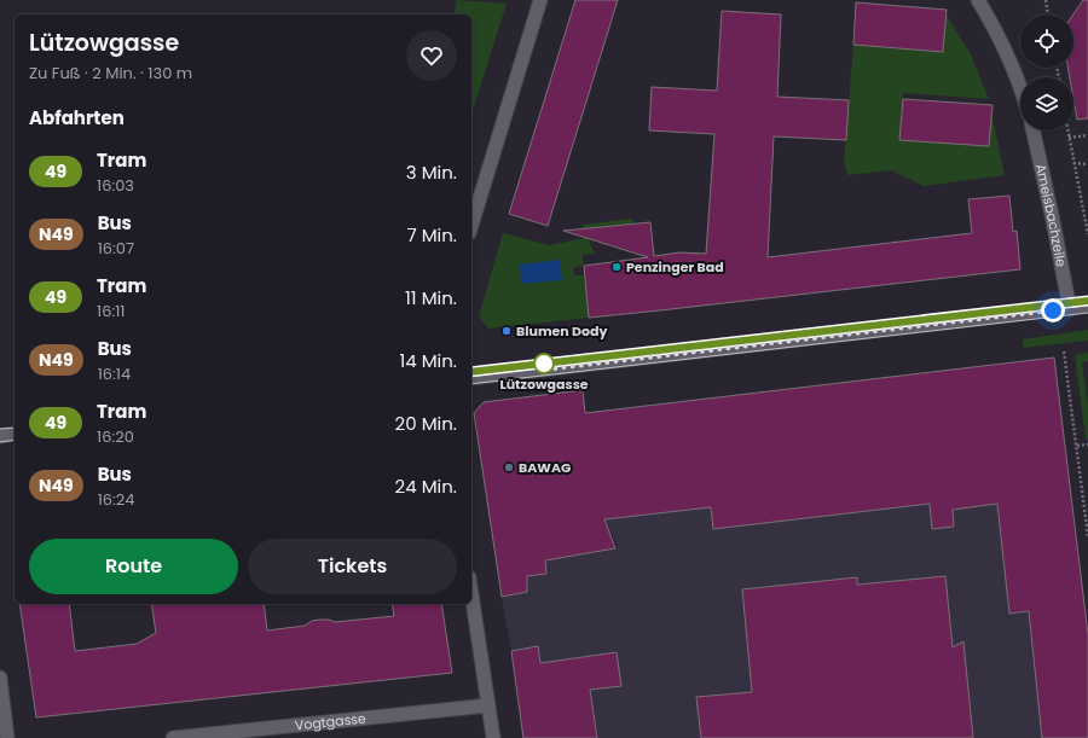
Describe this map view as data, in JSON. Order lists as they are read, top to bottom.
{
  "streets": {
    "street": ["Ameisbachzeile", "Vogtgasse"]
  },
  "places": [
    "Penzinger Bad",
    "Blumen Dody",
    "Lützowgasse",
    "BAWAG"
  ],
  "lines": ["tram line 49"],
  "page": {
    "heading": [
      ["Lützowgasse", "Zu Fuß · 2 Min. · 130 m"],
      "Abfahrten"
    ],
    "list": [
      {
        "mark": "49",
        "name": "Tram",
        "note": "16:03",
        "value": "3 Min."
      },
      {
        "mark": "N49",
        "name": "Bus",
        "note": "16:07",
        "value": "7 Min."
      },
      {
        "mark": "49",
        "name": "Tram",
        "note": "16:11",
        "value": "11 Min."
      },
      {
        "mark": "N49",
        "name": "Bus",
        "note": "16:14",
        "value": "14 Min."
      },
      {
        "mark": "49",
        "name": "Tram",
        "note": "16:20",
        "value": "20 Min."
      },
      {
        "mark": "N49",
        "name": "Bus",
        "note": "16:24",
        "value": "24 Min."
      }
    ],
    "buttons": ["Route", "Tickets"]
  }
}
